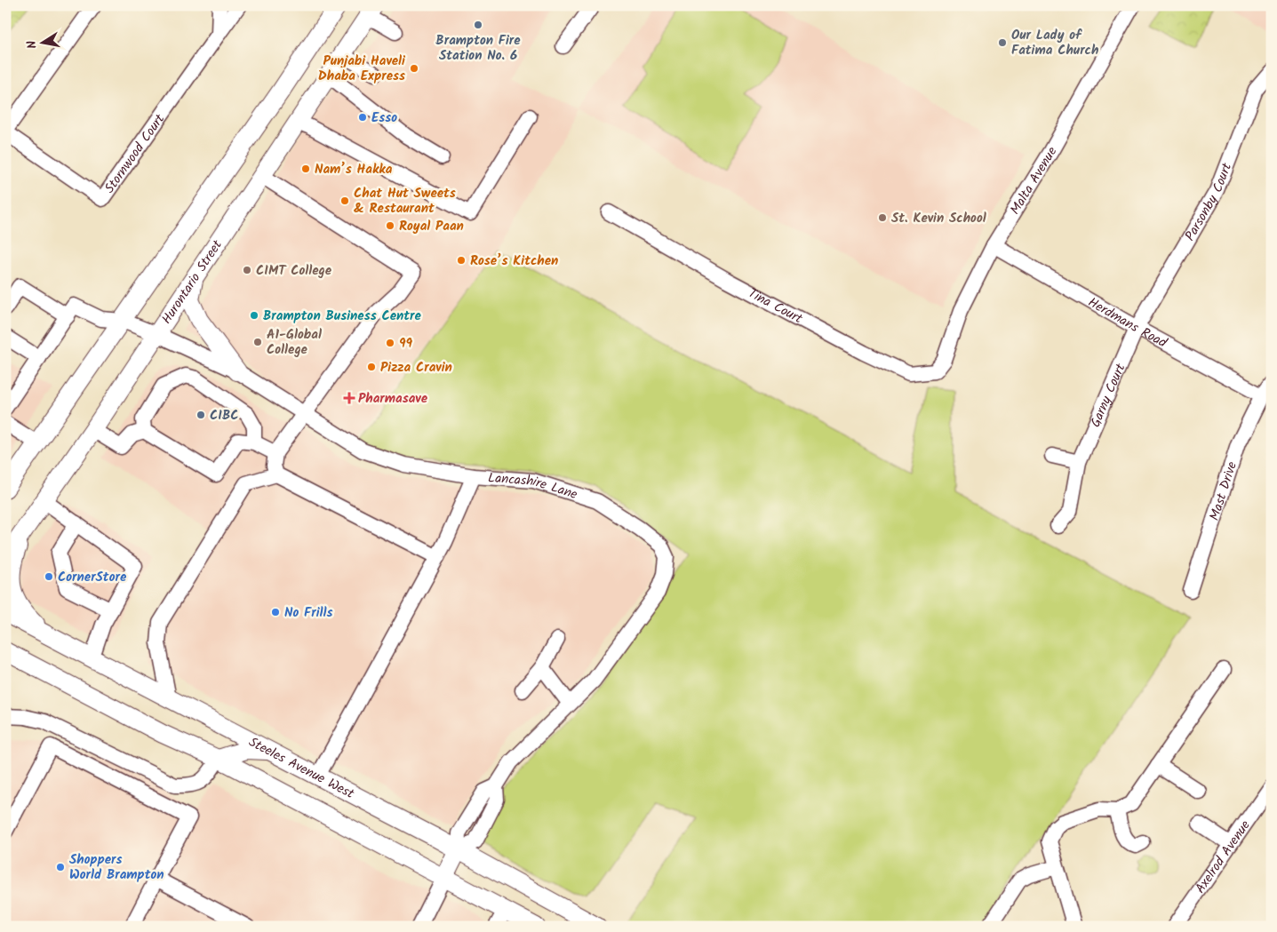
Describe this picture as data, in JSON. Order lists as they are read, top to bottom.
{
  "streets": {
    "main road": ["Hurontario Street", "Steeles Avenue West"],
    "street": [
      "Stornwood Court",
      "Malta Avenue",
      "Parsonby Court",
      "Tina Court",
      "Herdmans Road",
      "Garny Court",
      "Lancashire Lane",
      "Mast Drive",
      "Axelrod Avenue"
    ]
  },
  "crossings": [
    ["Malta Avenue", "Tina Court"],
    ["Malta Avenue", "Herdmans Road"],
    ["Parsonby Court", "Herdmans Road"],
    ["Parsonby Court", "Garny Court"],
    ["Hurontario Street", "Lancashire Lane"],
    ["Herdmans Road", "Garny Court"],
    ["Herdmans Road", "Mast Drive"],
    ["Lancashire Lane", "Steeles Avenue West"]
  ],
  "places": {
    "other": [
      "Brampton Fire Station No. 6",
      "Our Lady of Fatima Church",
      "Punjabi Haveli Dhaba Express",
      "Esso",
      "Nam’s Hakka",
      "Chat Hut Sweets & Restaurant",
      "St. Kevin School",
      "Royal Paan",
      "Rose’s Kitchen",
      "CIMT College",
      "Brampton Business Centre",
      "A1-Global College",
      "99",
      "Pizza Cravin",
      "CIBC",
      "CornerStore",
      "No Frills",
      "Shoppers World Brampton"
    ],
    "health": ["Pharmasave"]
  },
  "north": "left"
}
